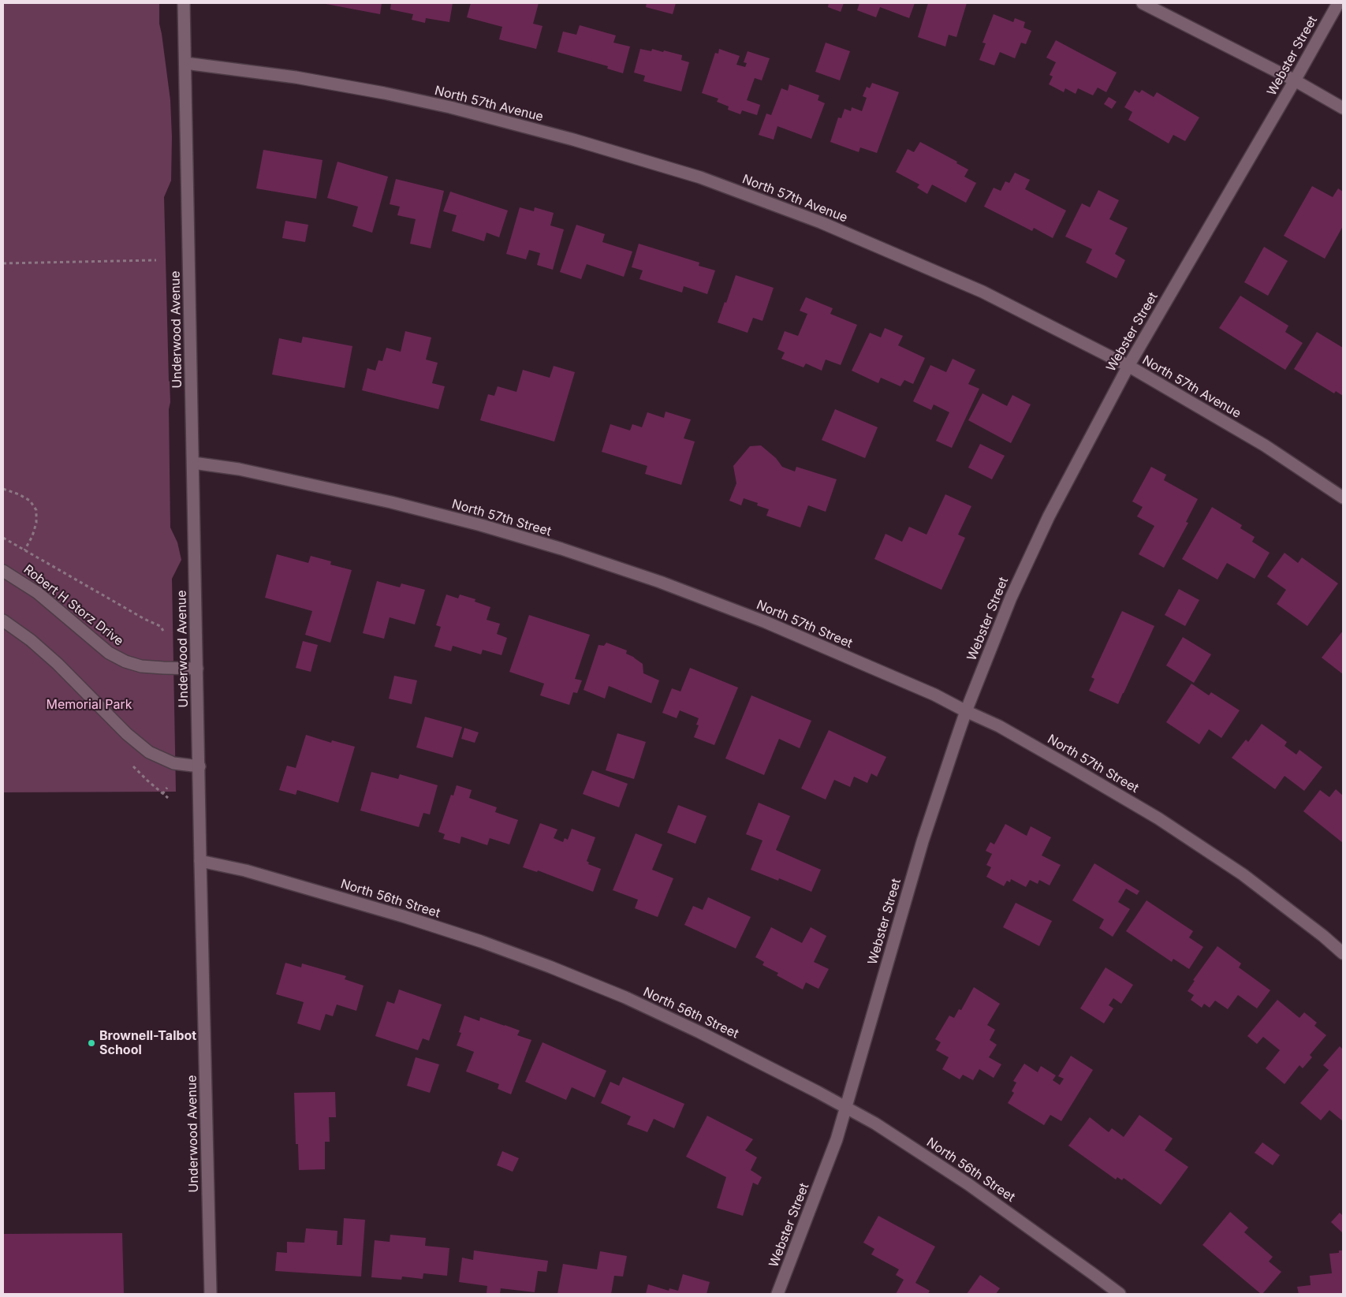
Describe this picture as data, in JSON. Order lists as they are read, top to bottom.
{
  "streets": {
    "street": [
      "Webster Street",
      "North 57th Avenue",
      "Underwood Avenue",
      "North 57th Street",
      "Robert H Storz Drive",
      "North 56th Street"
    ]
  },
  "crossings": [
    ["Webster Street", "North 57th Avenue"],
    ["Webster Street", "North 57th Street"],
    ["Webster Street", "North 56th Street"],
    ["North 57th Avenue", "Underwood Avenue"],
    ["Underwood Avenue", "North 57th Street"],
    ["Underwood Avenue", "Robert H Storz Drive"],
    ["Underwood Avenue", "North 56th Street"]
  ],
  "parks": ["Memorial Park"],
  "places": ["Brownell-Talbot School"]
}
